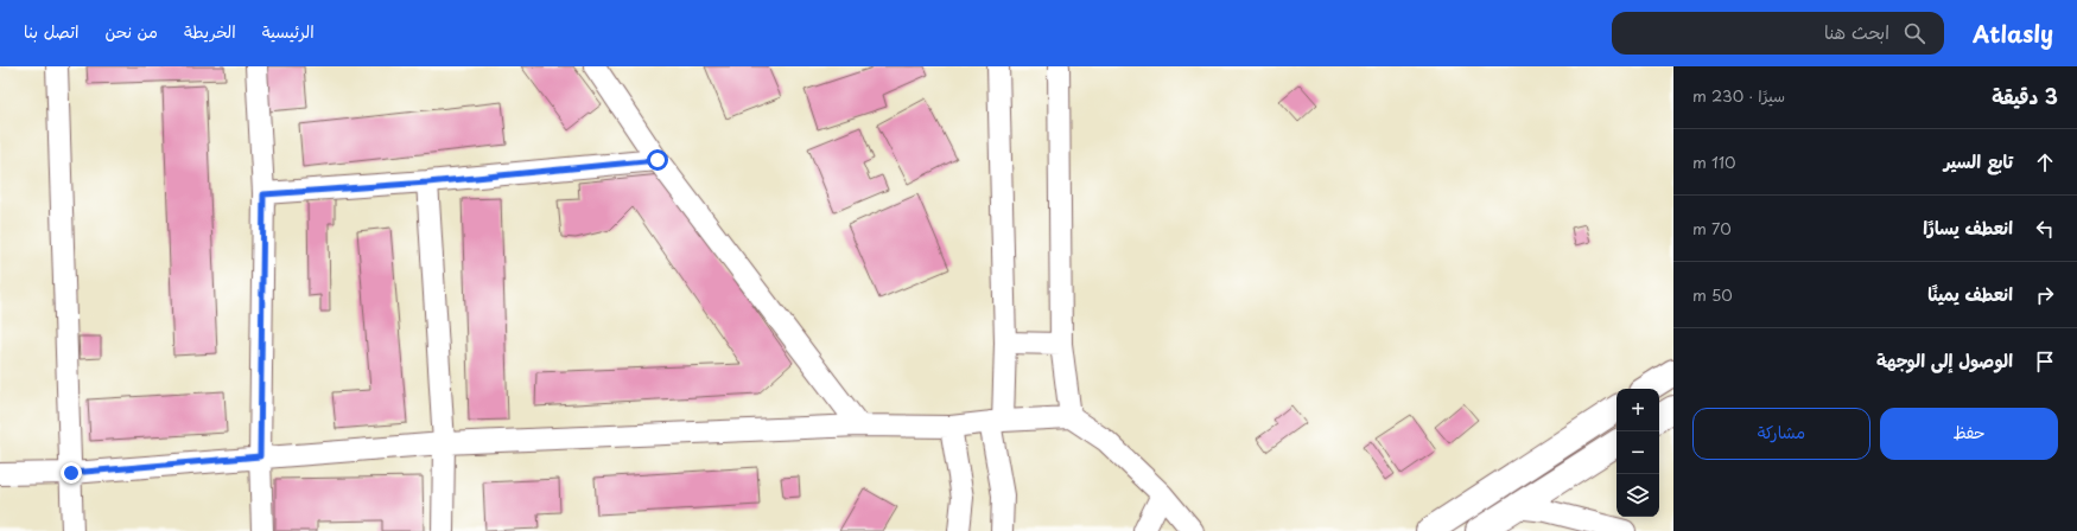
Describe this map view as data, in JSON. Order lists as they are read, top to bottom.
{
  "page": {
    "header": "Atlasly",
    "search": "ابحث هنا",
    "nav": [
      "الرئيسية",
      "الخريطة",
      "من نحن",
      "اتصل بنا"
    ],
    "heading": ["3 دقيقة", "سيرًا · 230 m"],
    "list": [
      ["تابع السير", "110 m"],
      ["انعطف يسارًا", "70 m"],
      ["انعطف يمينًا", "50 m"],
      "الوصول إلى الوجهة"
    ],
    "map_buttons": ["+", "−"],
    "buttons": ["حفظ", "مشاركة"]
  }
}
